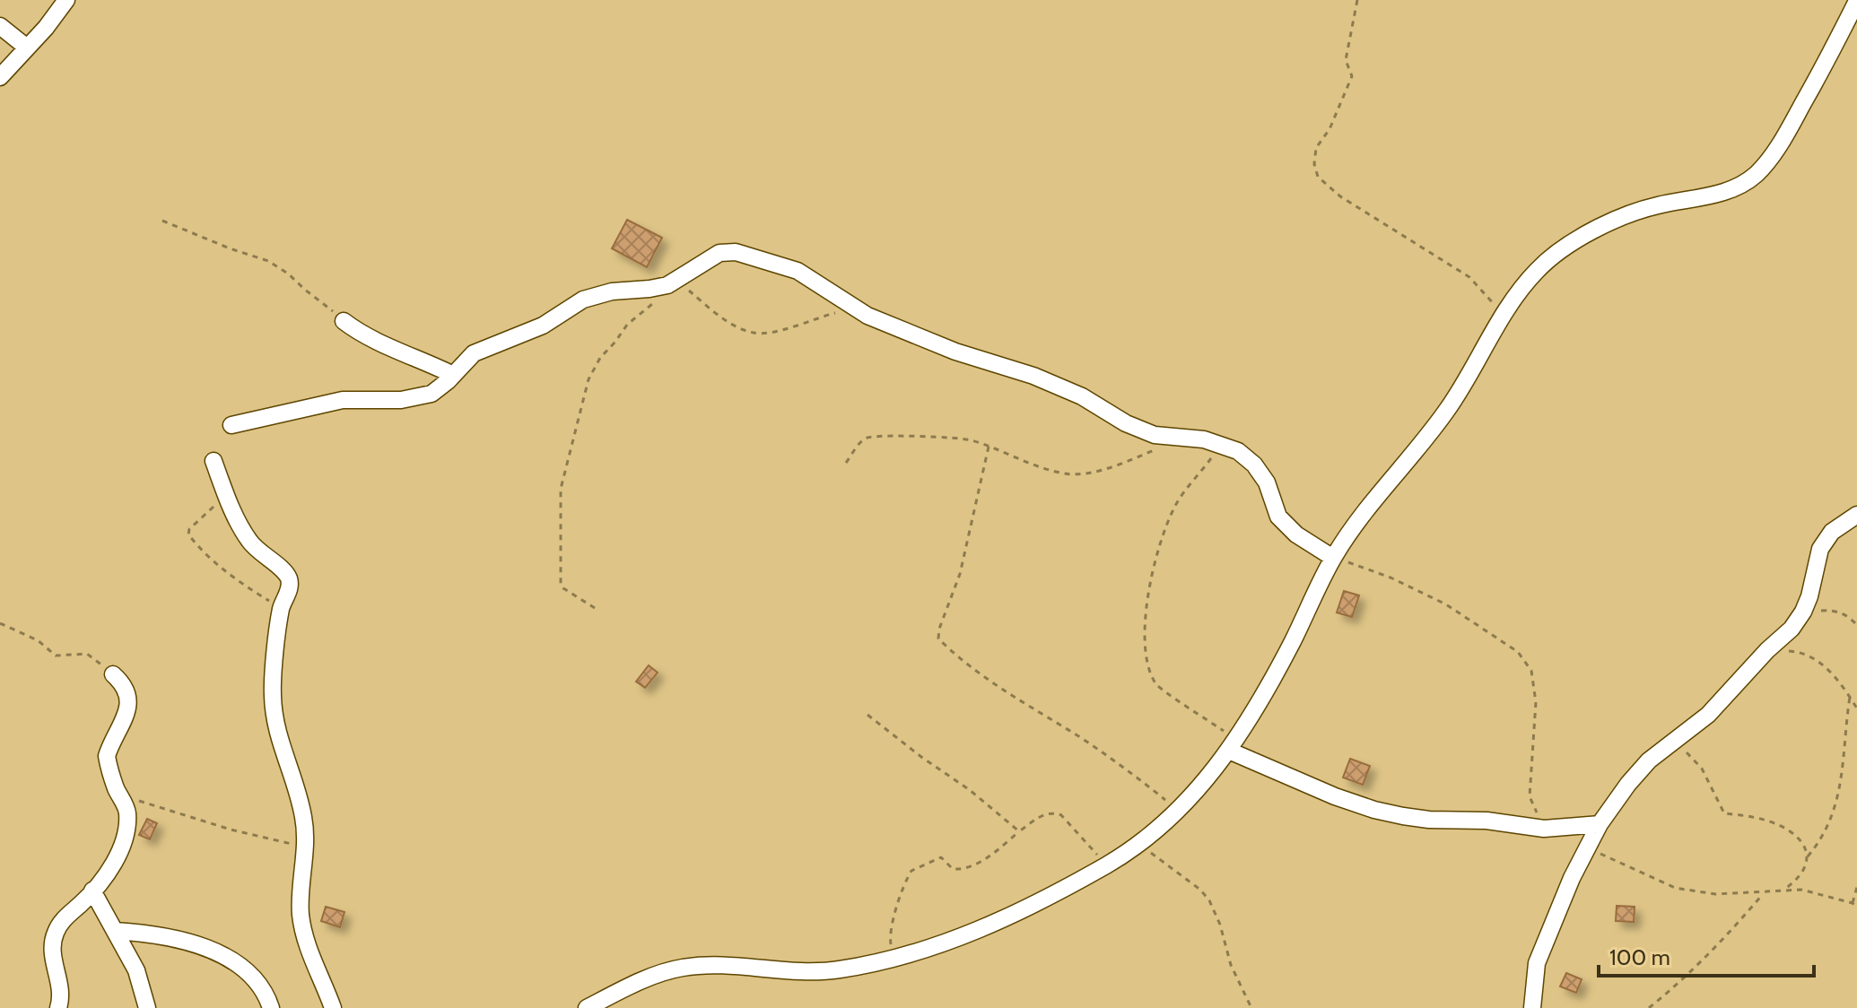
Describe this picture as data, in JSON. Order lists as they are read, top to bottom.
{
  "scale_bar": "100 m"
}
